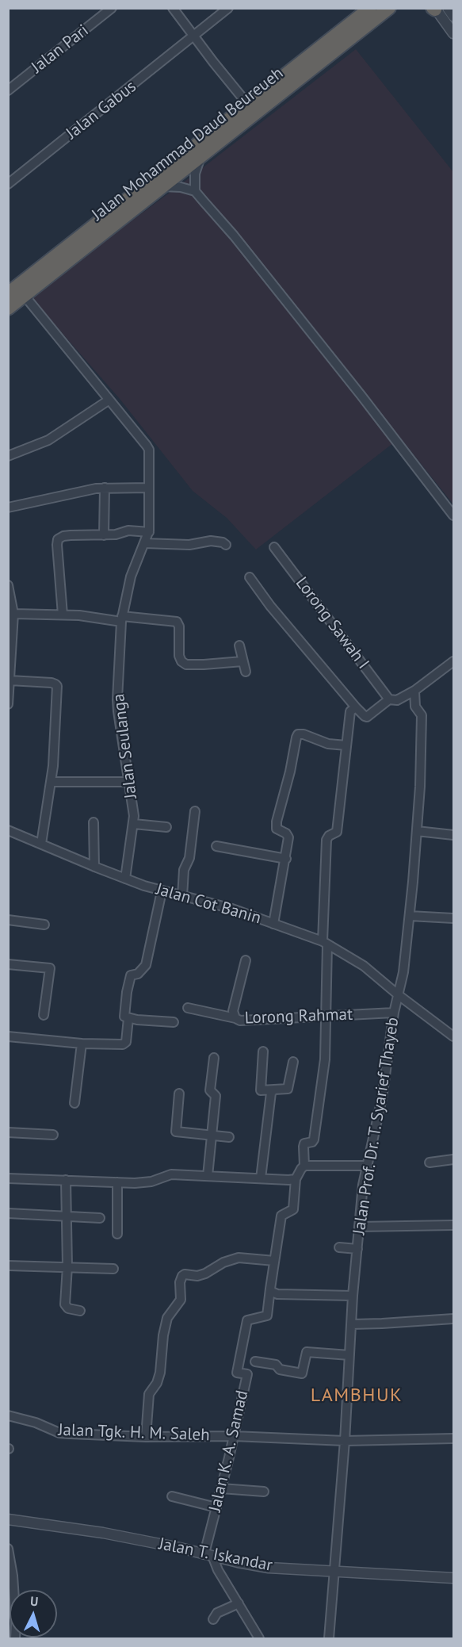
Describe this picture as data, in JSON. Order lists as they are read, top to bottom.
{
  "streets": {
    "highway": ["Jalan Mohammad Daud Beureueh"],
    "street": [
      "Jalan Pari",
      "Jalan Gabus",
      "Lorong Sawah I",
      "Jalan Seulanga",
      "Jalan Cot Banin",
      "Lorong Rahmat",
      "Jalan Prof. Dr. T. Syarief Thayeb",
      "Jalan Tgk. H. M. Saleh",
      "Jalan K. A. Samad",
      "Jalan T. Iskandar"
    ]
  },
  "crossings": [
    ["Jalan Seulanga", "Jalan Cot Banin"],
    ["Jalan Cot Banin", "Jalan Prof. Dr. T. Syarief Thayeb"],
    ["Lorong Rahmat", "Jalan Prof. Dr. T. Syarief Thayeb"],
    ["Jalan Prof. Dr. T. Syarief Thayeb", "Jalan Tgk. H. M. Saleh"],
    ["Jalan Prof. Dr. T. Syarief Thayeb", "Jalan T. Iskandar"],
    ["Jalan Tgk. H. M. Saleh", "Jalan K. A. Samad"],
    ["Jalan K. A. Samad", "Jalan T. Iskandar"]
  ],
  "districts": ["LAMBHUK"],
  "north": "top"
}
